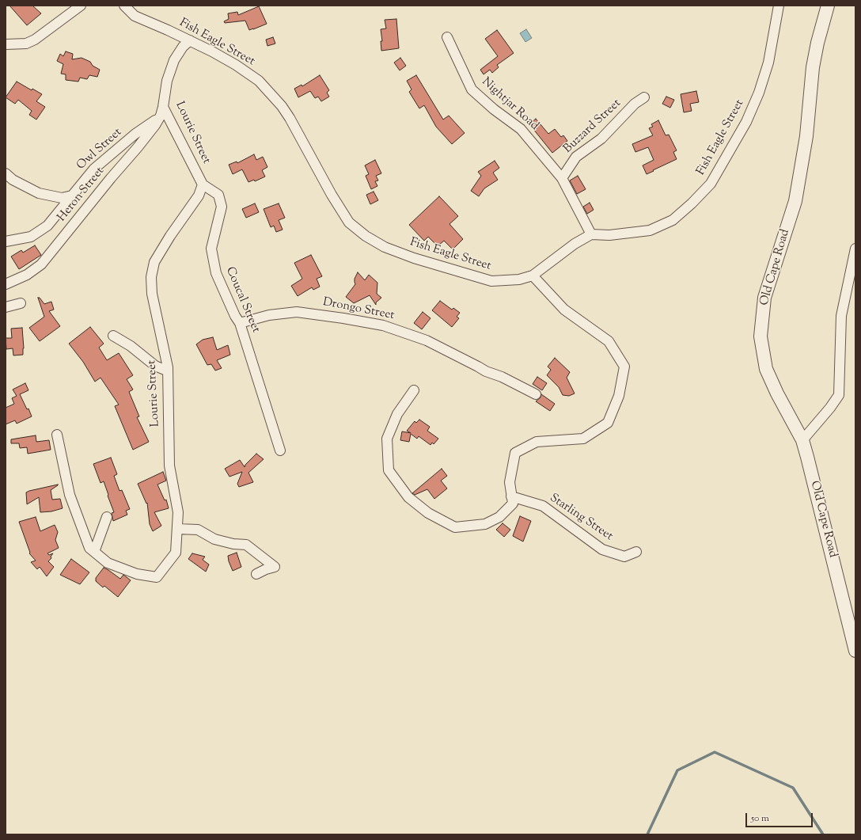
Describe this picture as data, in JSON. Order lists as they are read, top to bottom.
{
  "streets": {
    "street": [
      "Fish Eagle Street",
      "Nightjar Road",
      "Buzzard Street",
      "Lourie Street",
      "Owl Street",
      "Heron Street",
      "Old Cape Road",
      "Coucal Street",
      "Drongo Street",
      "Starling Street"
    ]
  },
  "crossings": [
    ["Fish Eagle Street", "Nightjar Road"],
    ["Fish Eagle Street", "Lourie Street"],
    ["Nightjar Road", "Buzzard Street"],
    ["Lourie Street", "Owl Street"],
    ["Lourie Street", "Heron Street"],
    ["Lourie Street", "Coucal Street"],
    ["Owl Street", "Heron Street"],
    ["Coucal Street", "Drongo Street"]
  ],
  "scale_bar": "50 m"
}
